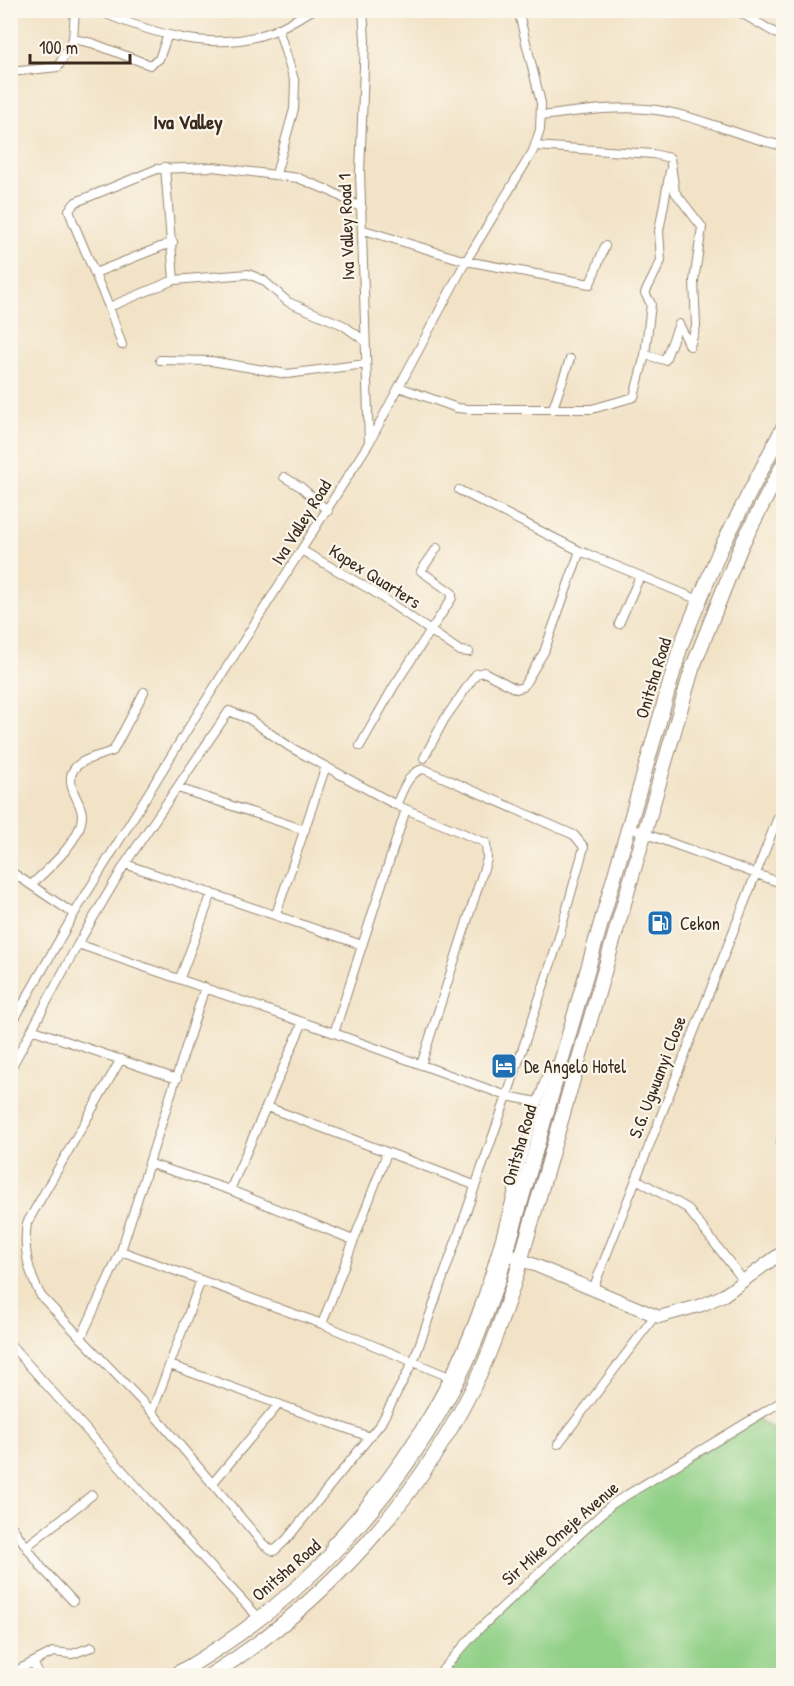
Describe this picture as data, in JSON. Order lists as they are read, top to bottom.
{
  "streets": {
    "main road": ["Onitsha Road"],
    "street": [
      "Iva Valley Road 1",
      "Iva Valley Road",
      "Kopex Quarters",
      "S.G. Ugwuanyi Close",
      "Sir Mike Omeje Avenue"
    ]
  },
  "crossings": [
    ["Iva Valley Road 1", "Iva Valley Road"],
    ["Iva Valley Road", "Kopex Quarters"]
  ],
  "districts": ["Iva Valley"],
  "places": {
    "fuel station": ["Cekon"],
    "hotel": ["De Angelo Hotel"]
  },
  "scale_bar": "100 m"
}
